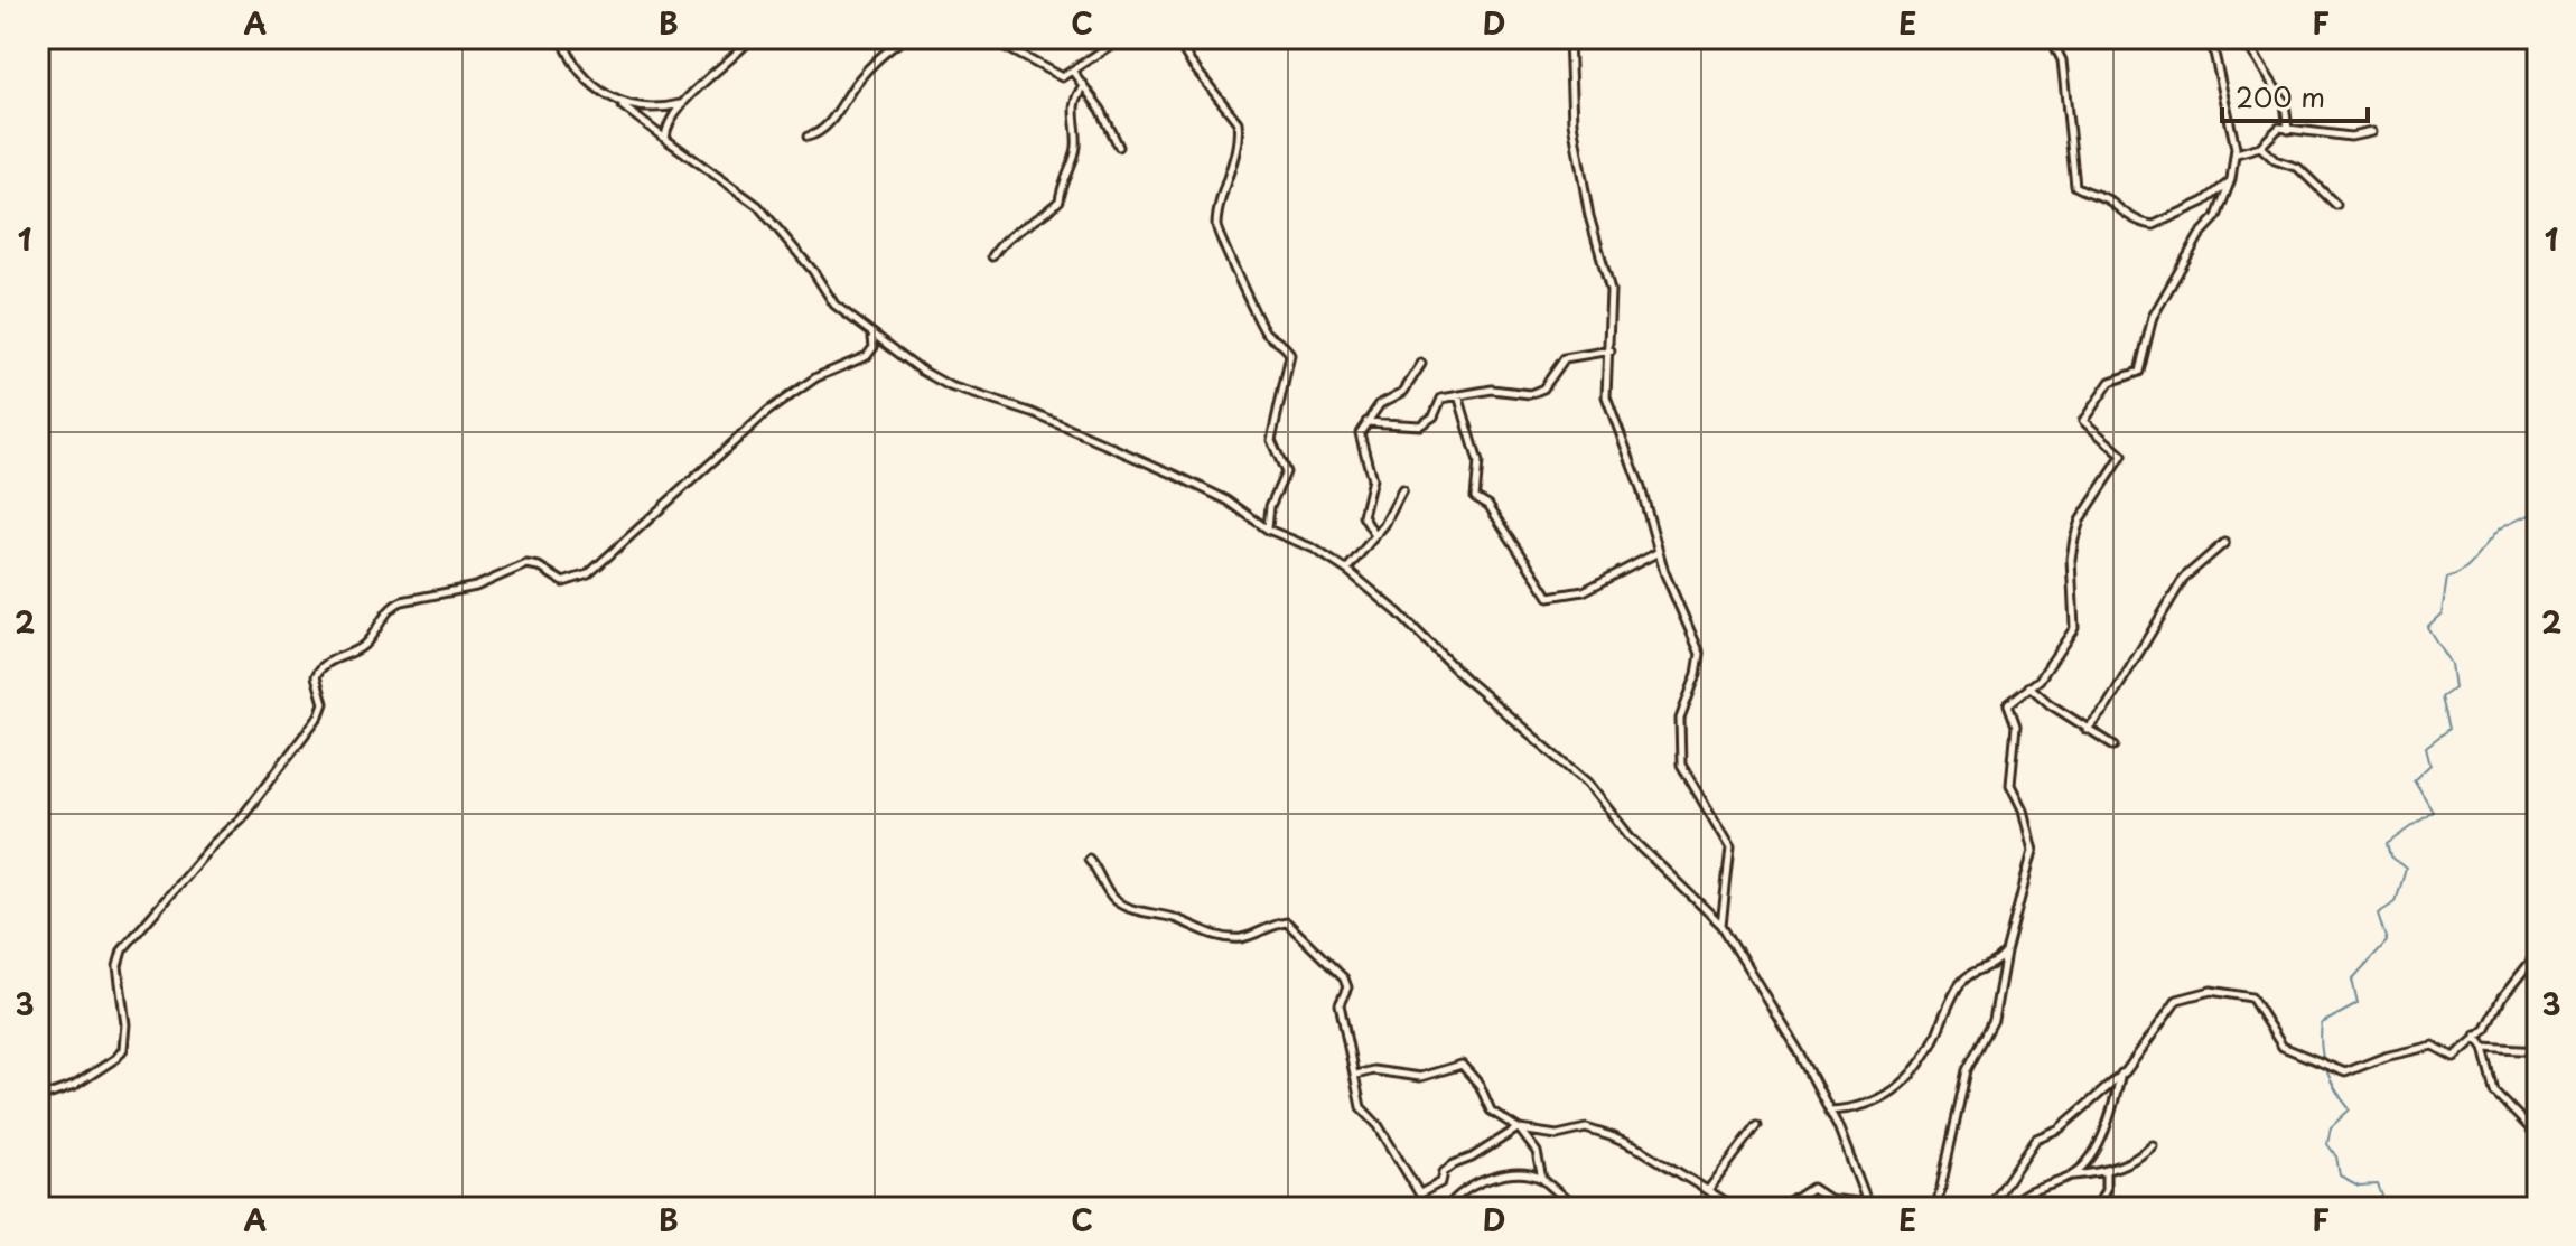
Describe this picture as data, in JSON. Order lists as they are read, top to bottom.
{
  "scale_bar": "200 m",
  "grid": {
    "columns": [
      "A",
      "B",
      "C",
      "D",
      "E",
      "F"
    ],
    "rows": ["1", "2", "3"]
  }
}
